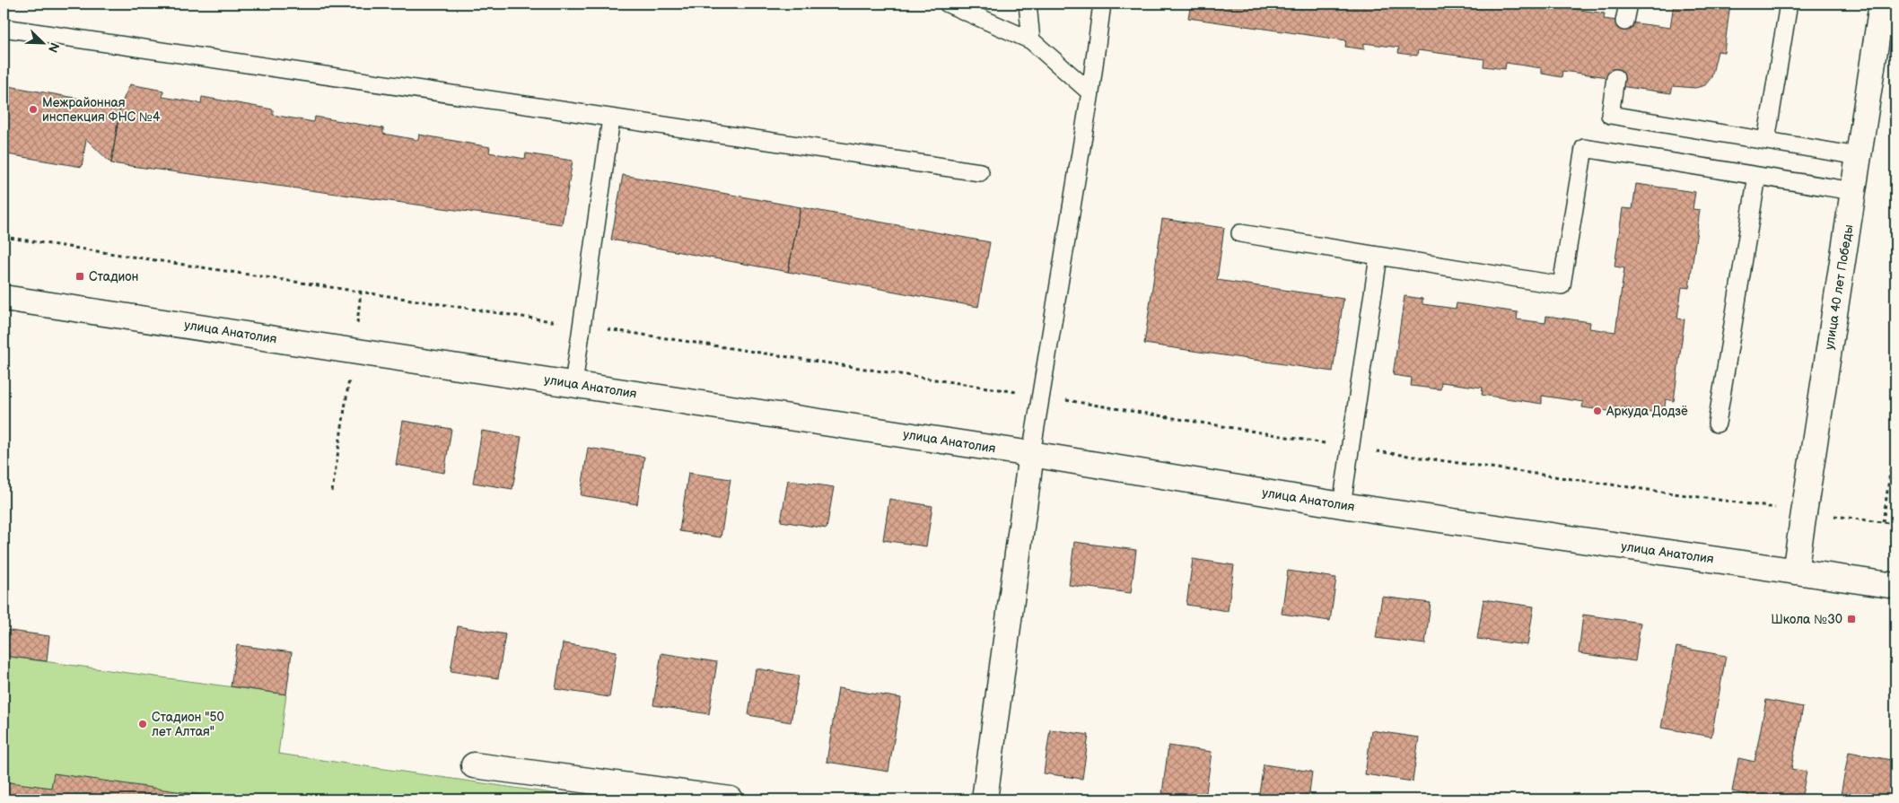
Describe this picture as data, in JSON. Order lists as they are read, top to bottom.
{
  "streets": {
    "street": ["улица 40 лет Победы", "улица Анатолия"]
  },
  "crossings": [
    ["улица 40 лет Победы", "улица Анатолия"]
  ],
  "places": {
    "other": ["Межрайонная инспекция ФНС №4", "Аркуда Додзё", "Стадион \"50 лет Алтая\""],
    "transit": ["Стадион", "Школа №30"]
  },
  "north": "bottom right"
}
